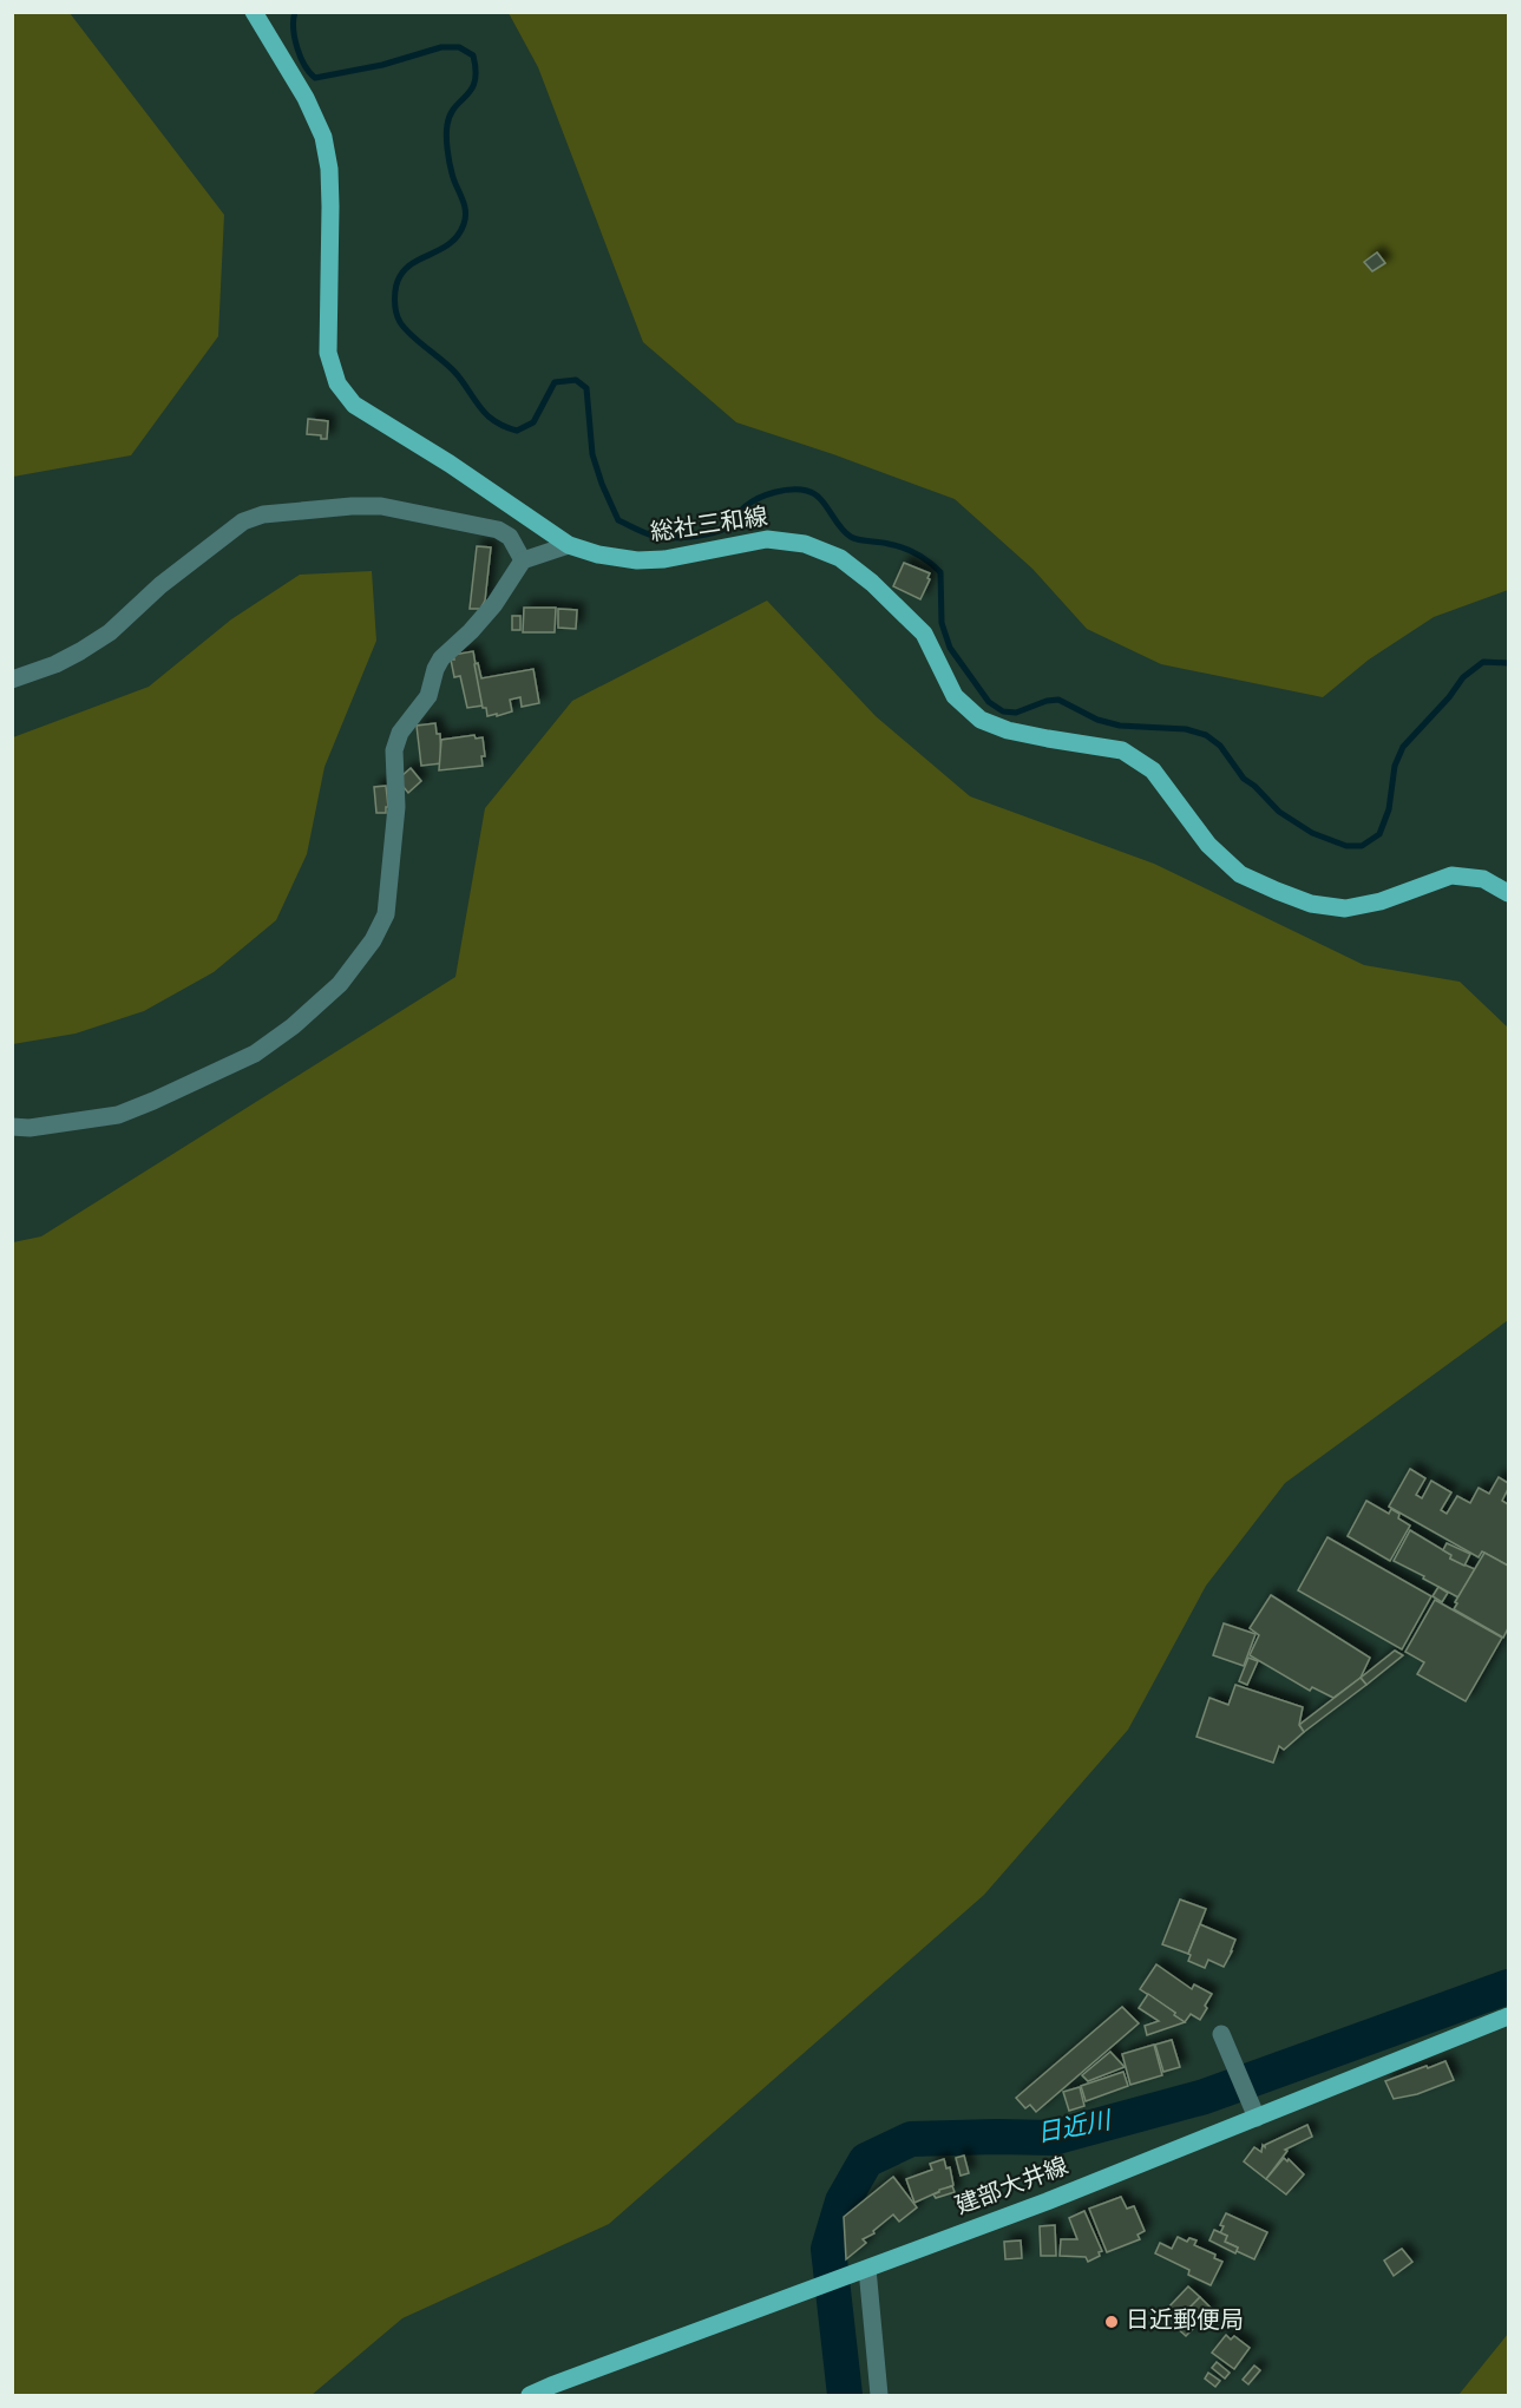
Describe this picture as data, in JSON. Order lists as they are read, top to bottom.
{
  "streets": {
    "main road": ["総社三和線", "建部大井線"]
  },
  "water": ["日近川"],
  "places": ["日近郵便局"]
}
